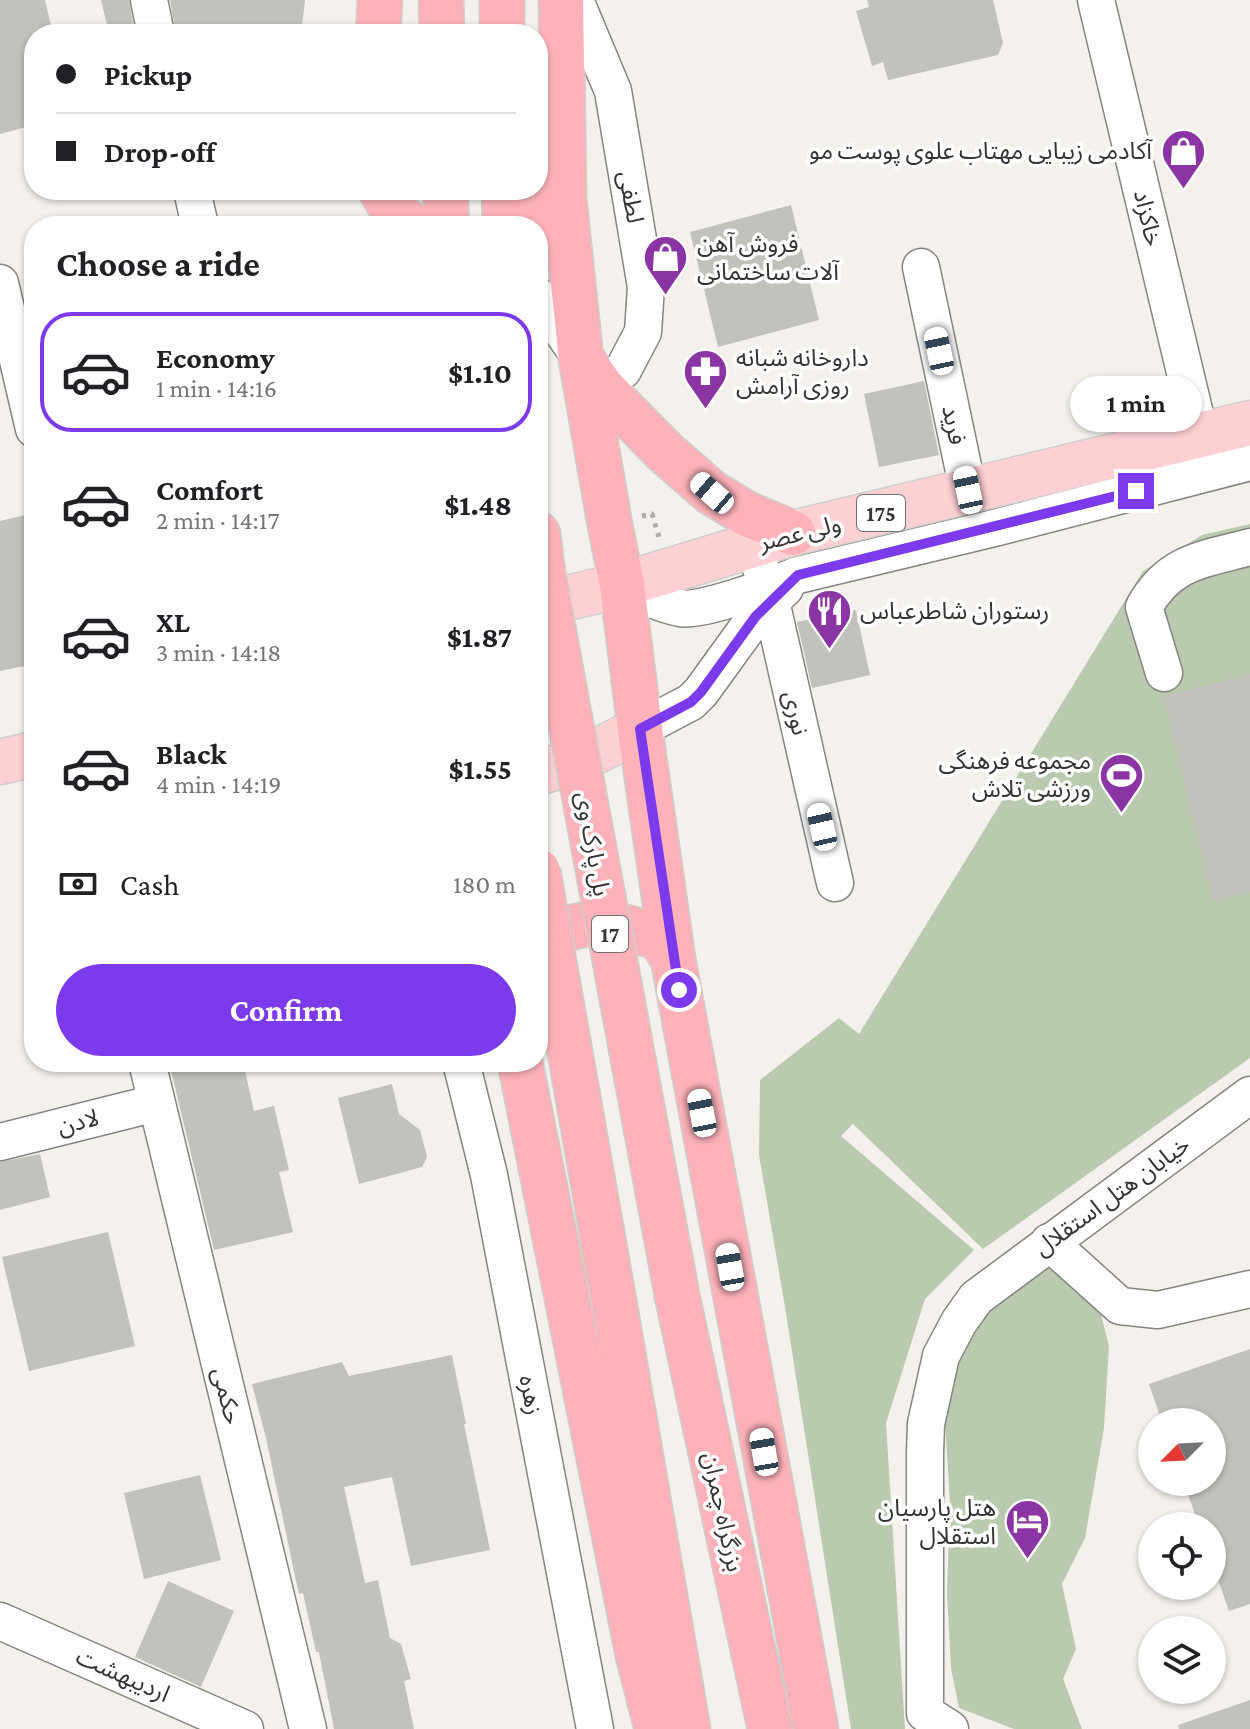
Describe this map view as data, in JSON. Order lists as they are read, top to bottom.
{
  "streets": {
    "highway": ["پل پارک وی", "17", "بزرگراه چمران"],
    "main road": ["175", "ولی عصر"],
    "street": [
      "لطفی",
      "خاکزاد",
      "فرید",
      "نوری",
      "لادن",
      "خیابان هتل استقلال",
      "زهره",
      "حکمی",
      "اردیبهشت"
    ]
  },
  "crossings": [
    ["خاکزاد", "ولی عصر"],
    ["فرید", "ولی عصر"],
    ["ولی عصر", "نوری"],
    ["پل پارک وی", "بزرگراه چمران"],
    ["لادن", "حکمی"]
  ],
  "places": {
    "shop": ["آکادمی زیبایی مهتاب علوی پوست مو", "فروش آهن آلات ساختمانی"],
    "pharmacy": ["داروخانه شبانه روزی آرامش"],
    "restaurant": ["رستوران شاطرعباس"],
    "sports": ["مجموعه فرهنگی ورزشی تلاش"],
    "hotel": ["هتل پارسیان استقلال"]
  },
  "north": "bottom left",
  "page": {
    "banner": ["Pickup", "Drop-off"],
    "heading": "Choose a ride",
    "list": [
      {
        "name": "Economy",
        "note": "1 min · 14:16",
        "value": "$1.10"
      },
      {
        "name": "Comfort",
        "note": "2 min · 14:17",
        "value": "$1.48"
      },
      {
        "name": "XL",
        "note": "3 min · 14:18",
        "value": "$1.87"
      },
      {
        "name": "Black",
        "note": "4 min · 14:19",
        "value": "$1.55"
      }
    ],
    "bubble": "1 min",
    "pay": ["Cash", "180 m"],
    "buttons": "Confirm"
  }
}
